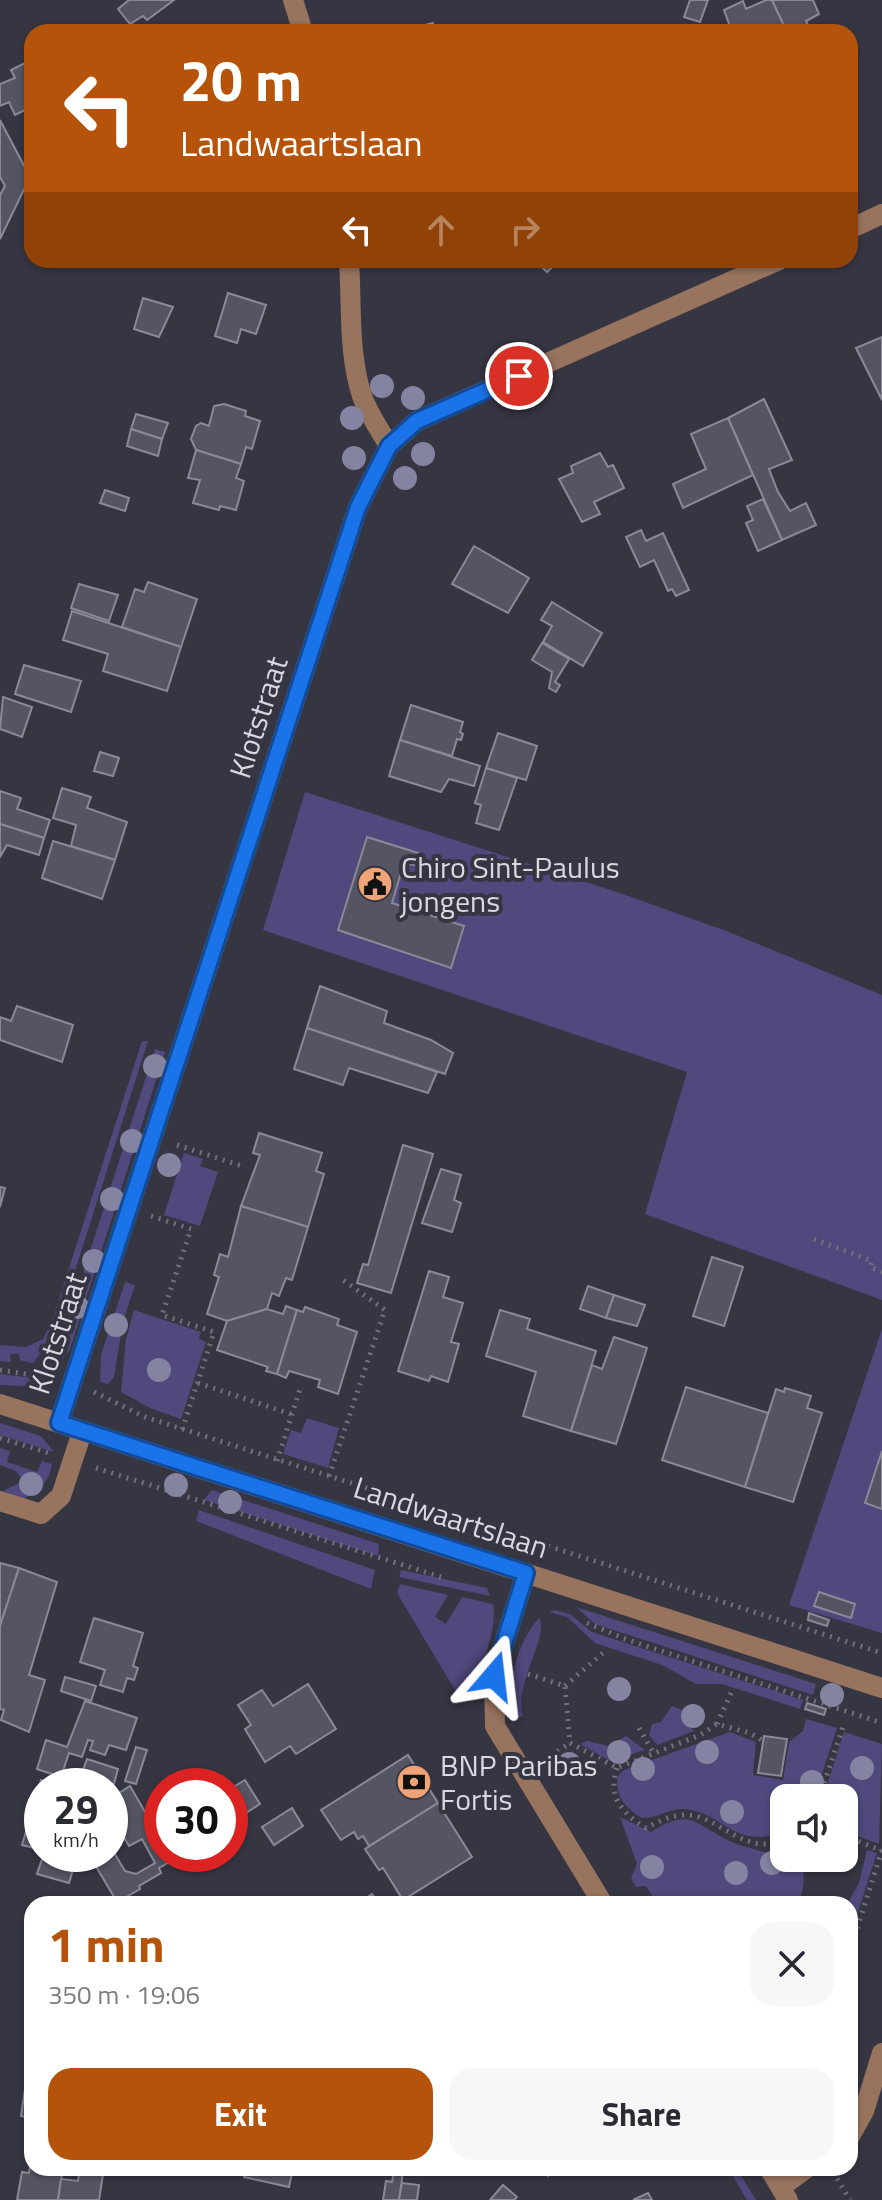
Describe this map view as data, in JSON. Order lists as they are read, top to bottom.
{
  "streets": {
    "street": ["Klotstraat", "Landwaartslaan"]
  },
  "crossings": [
    ["Klotstraat", "Landwaartslaan"]
  ],
  "places": {
    "public building": ["Chiro Sint-Paulus jongens"],
    "bank": ["BNP Paribas Fortis"]
  },
  "page": {
    "turn": ["20 m", "Landwaartslaan"],
    "speed": "29 km/h",
    "limit": "30",
    "heading": ["1 min", "350 m · 19:06"],
    "buttons": ["Exit", "Share"]
  }
}
